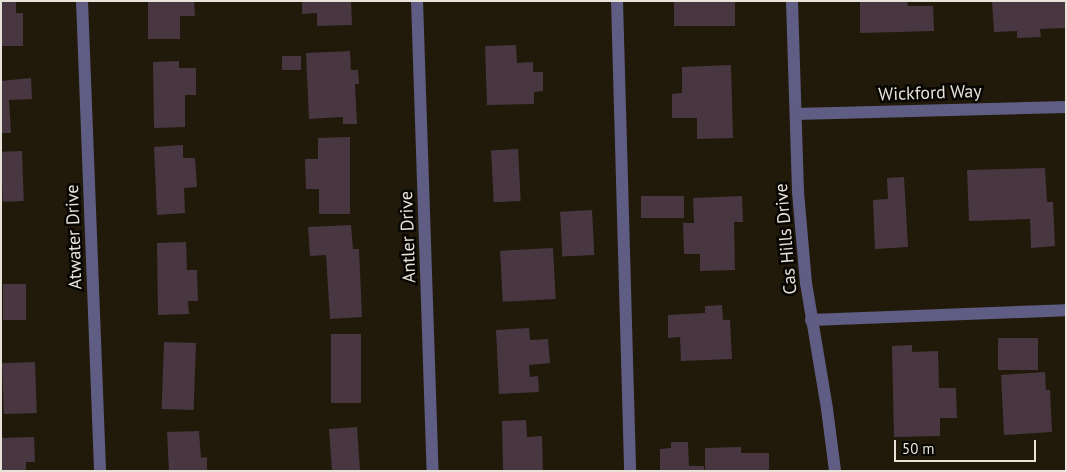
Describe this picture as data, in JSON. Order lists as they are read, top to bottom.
{
  "streets": {
    "street": [
      "Wickford Way",
      "Atwater Drive",
      "Antler Drive",
      "Cas Hills Drive"
    ]
  },
  "crossings": [
    ["Wickford Way", "Cas Hills Drive"]
  ],
  "scale_bar": "50 m"
}
